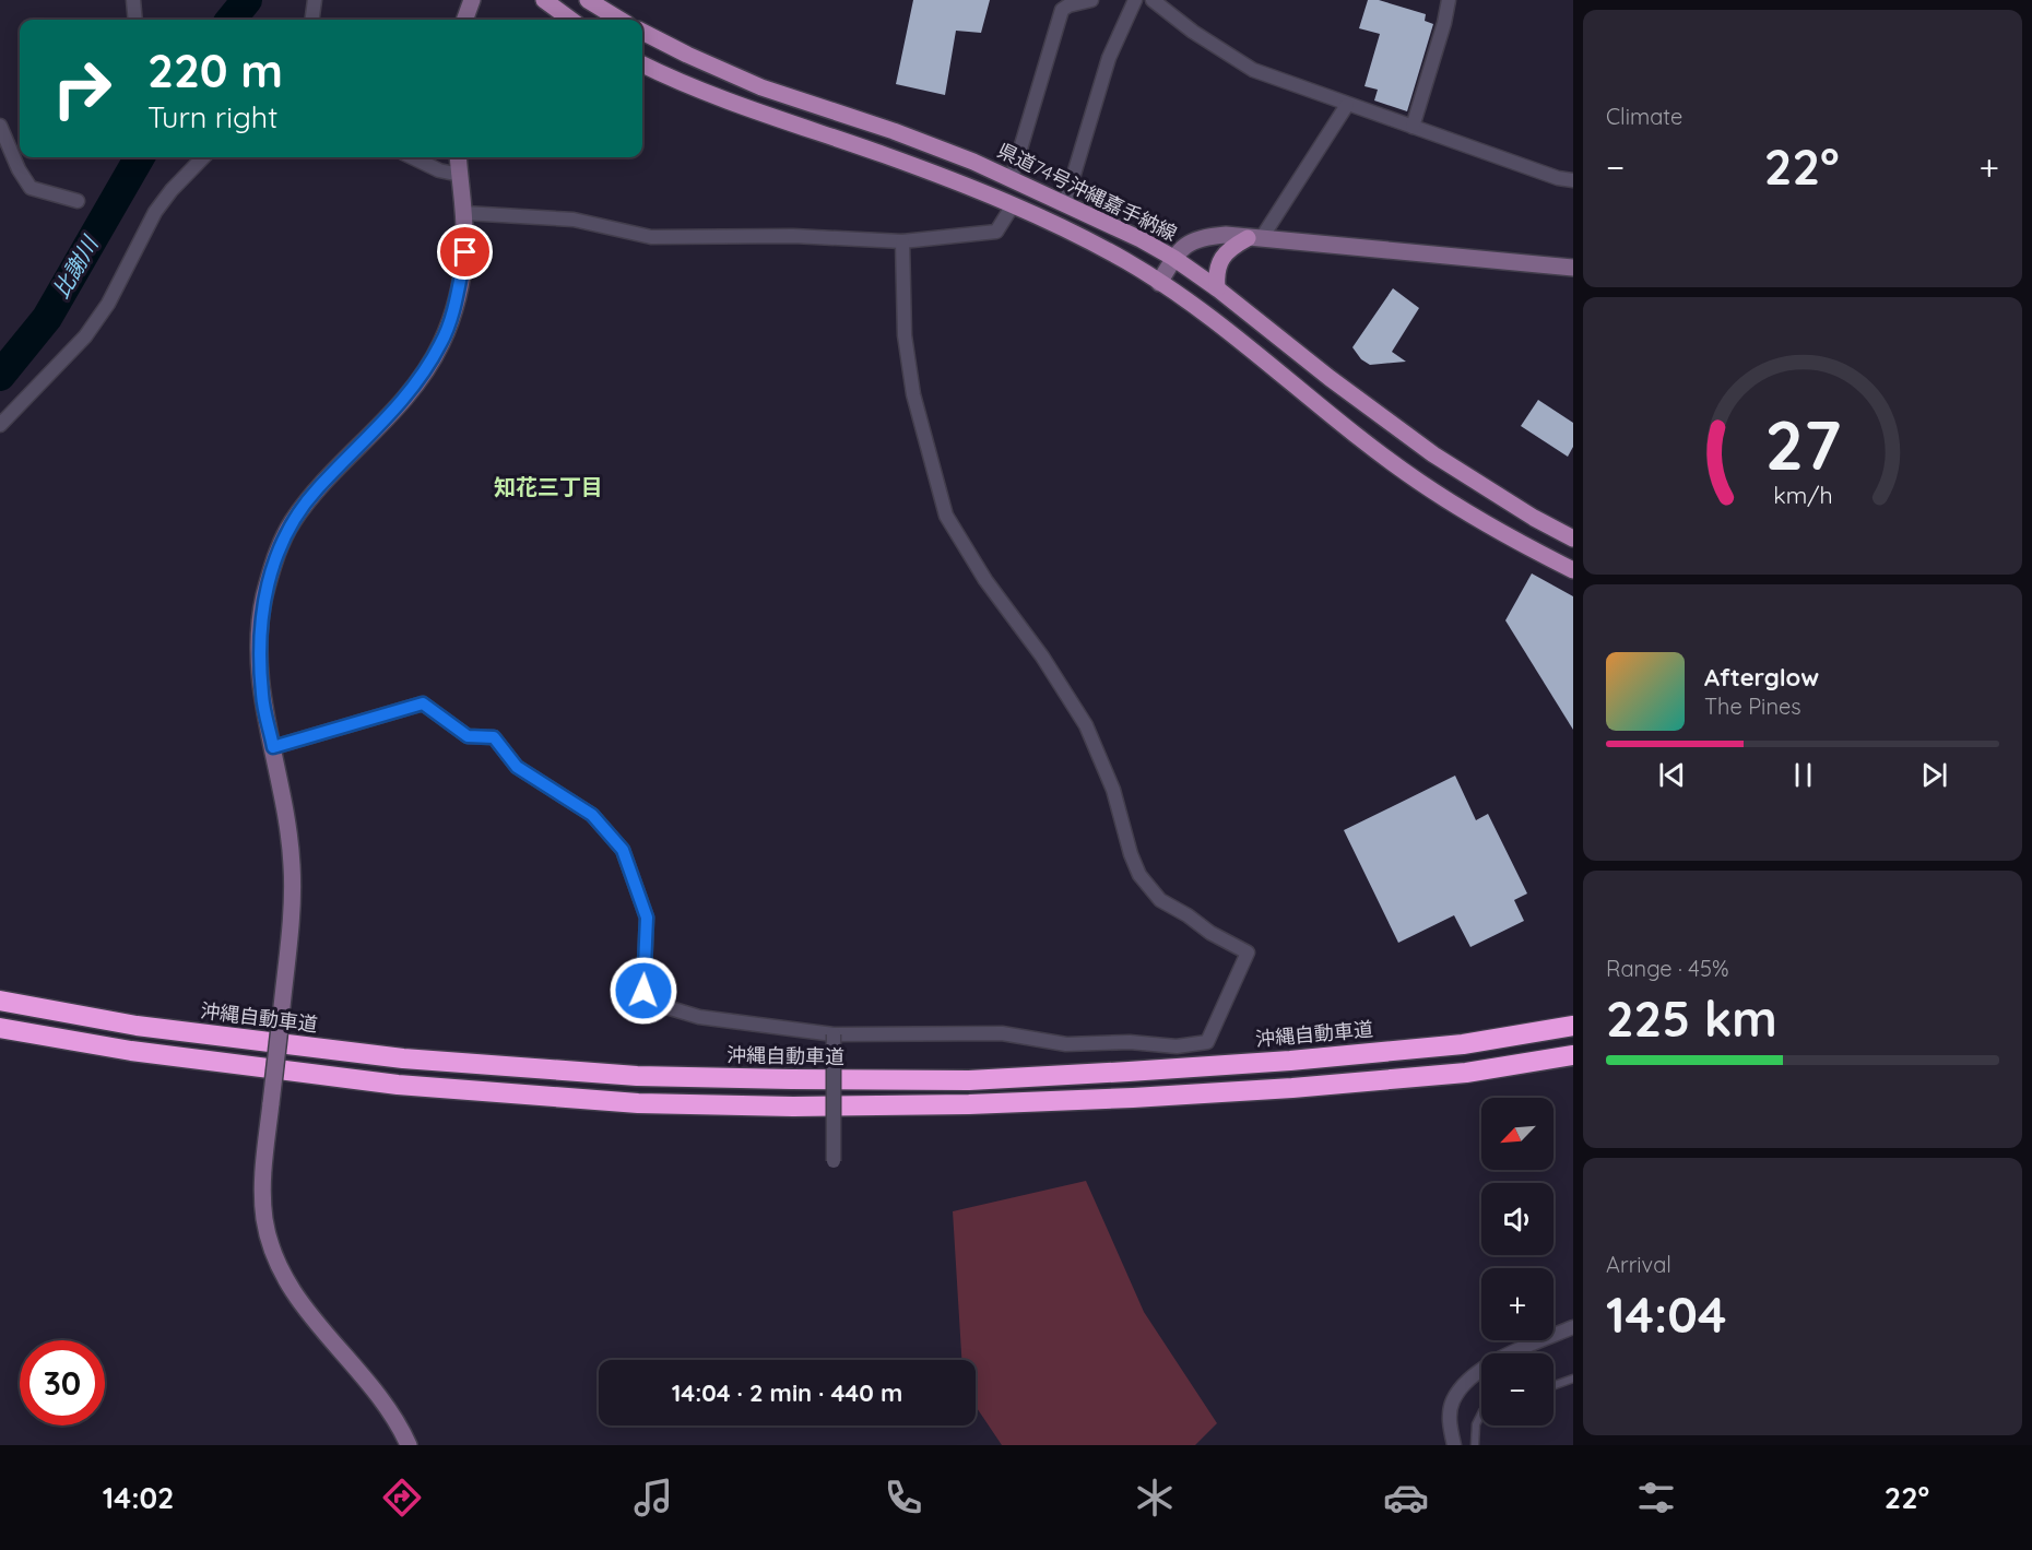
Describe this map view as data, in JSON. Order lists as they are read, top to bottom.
{
  "streets": {
    "highway": ["沖縄自動車道"],
    "main road": ["県道74号沖縄嘉手納線"]
  },
  "districts": ["知花三丁目"],
  "water": ["比謝川"],
  "north": "bottom left",
  "page": {
    "tile": [
      "Climate",
      ["Range · 45%", "225 km"],
      ["Arrival", "14:04"]
    ],
    "turn": ["220 m", "Turn right"],
    "heat": ["−", "22°", "+"],
    "song": ["Afterglow", "The Pines"],
    "map_buttons": ["+", "−"],
    "limit": "30",
    "trip": "14:04 · 2 min · 440 m",
    "tabs": ["14:02", "22°"],
    "gauge": ["27", "km/h"]
  }
}
